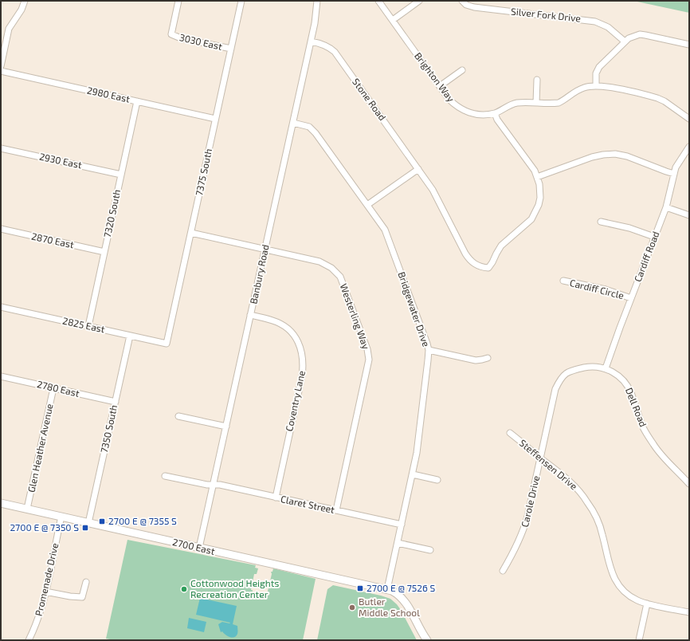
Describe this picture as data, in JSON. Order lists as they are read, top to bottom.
{
  "streets": {
    "street": [
      "Silver Fork Drive",
      "3030 East",
      "Brighton Way",
      "2980 East",
      "Stone Road",
      "2930 East",
      "7375 South",
      "7320 South",
      "2870 East",
      "Cardiff Road",
      "Banbury Road",
      "Cardiff Circle",
      "Bridgewater Drive",
      "Westerling Way",
      "2825 East",
      "2780 East",
      "Coventry Lane",
      "Dell Road",
      "7350 South",
      "Glen Heather Avenue",
      "Steffensen Drive",
      "Carole Drive",
      "Claret Street",
      "2700 East",
      "Promenade Drive"
    ]
  },
  "crossings": [
    ["3030 East", "7375 South"],
    ["2980 East", "7375 South"],
    ["2980 East", "7320 South"],
    ["Stone Road", "Banbury Road"],
    ["2930 East", "7320 South"],
    ["7375 South", "Westerling Way"],
    ["7375 South", "2825 East"],
    ["7320 South", "2870 East"],
    ["7320 South", "2825 East"],
    ["Cardiff Road", "Cardiff Circle"],
    ["Cardiff Road", "Dell Road"],
    ["Banbury Road", "Bridgewater Drive"],
    ["Banbury Road", "Westerling Way"],
    ["Banbury Road", "Coventry Lane"],
    ["Banbury Road", "Claret Street"],
    ["Banbury Road", "2700 East"],
    ["Bridgewater Drive", "Claret Street"],
    ["Bridgewater Drive", "2700 East"],
    ["Westerling Way", "Claret Street"],
    ["2825 East", "7350 South"],
    ["2780 East", "7350 South"],
    ["2780 East", "Glen Heather Avenue"],
    ["Coventry Lane", "Claret Street"],
    ["Dell Road", "Carole Drive"],
    ["7350 South", "2700 East"],
    ["Glen Heather Avenue", "2700 East"],
    ["Steffensen Drive", "Carole Drive"],
    ["2700 East", "Promenade Drive"]
  ],
  "places": {
    "transit": ["2700 E @ 7355 S", "2700 E @ 7350 S", "2700 E @ 7526 S"],
    "other": ["Cottonwood Heights Recreation Center", "Butler Middle School"]
  }
}
